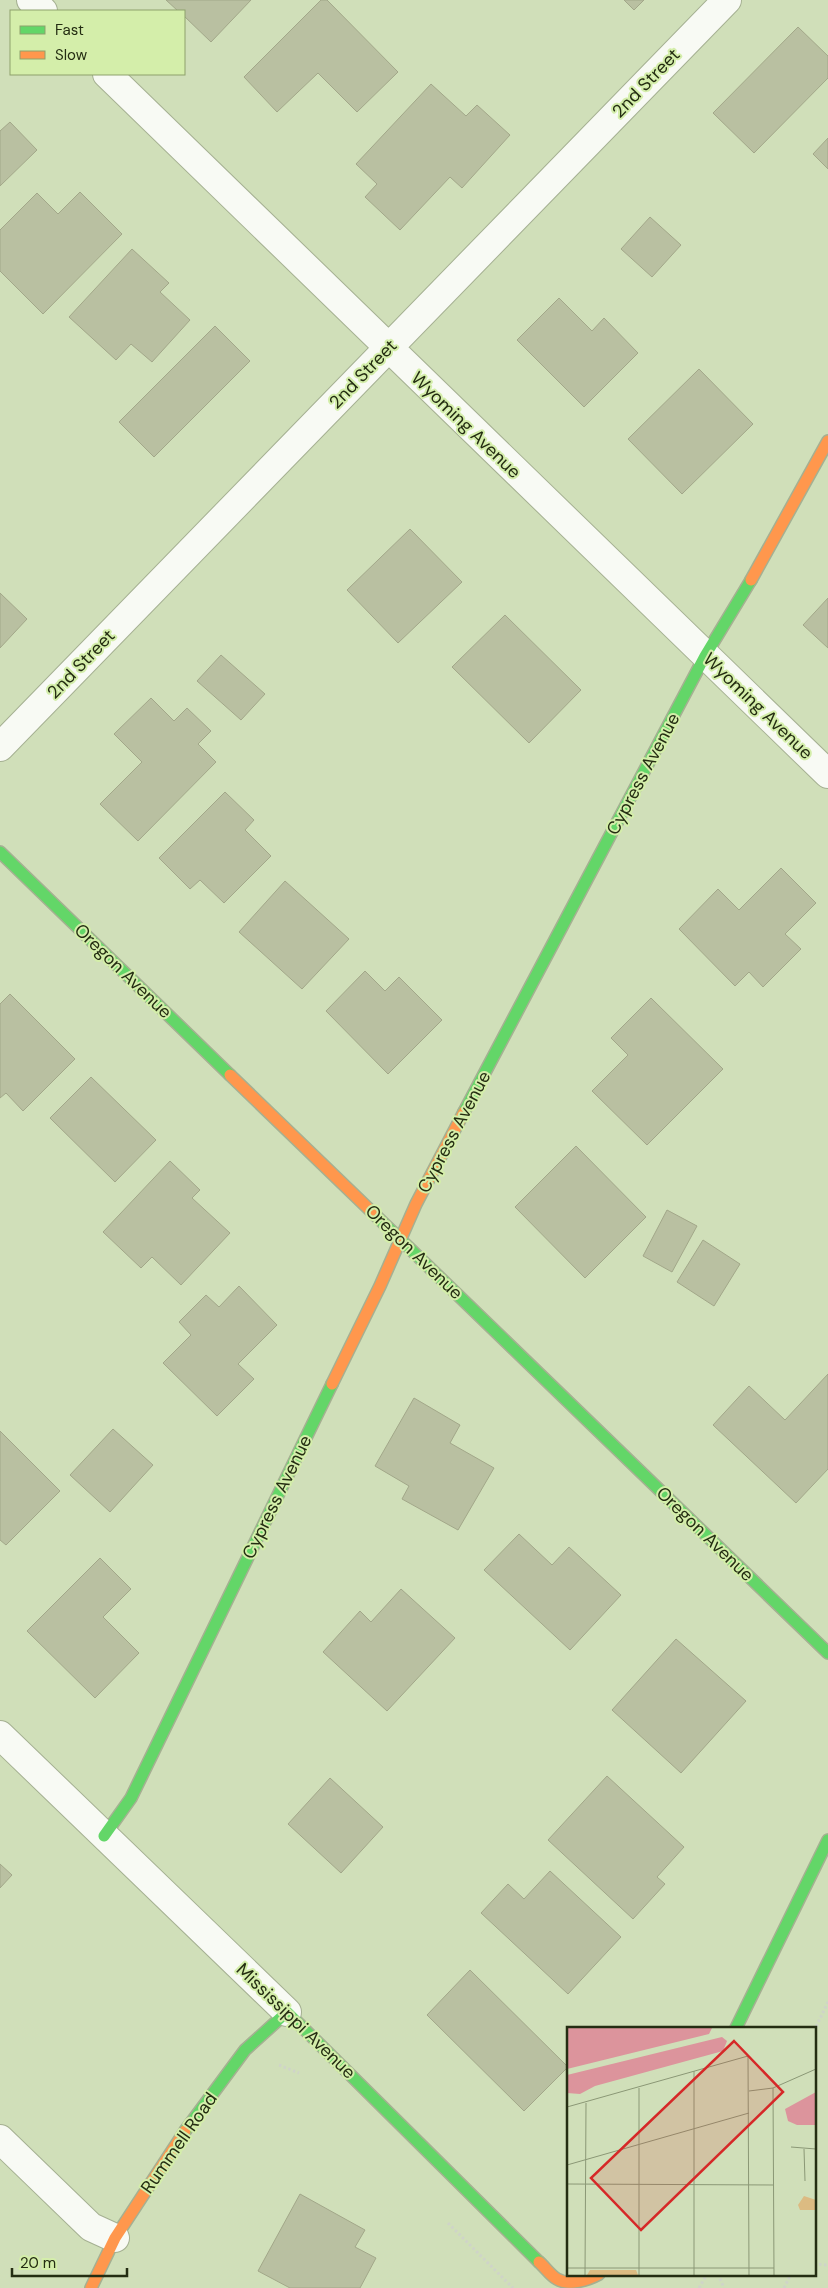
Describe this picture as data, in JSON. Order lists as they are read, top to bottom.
{
  "streets": {
    "street": [
      "2nd Street",
      "Wyoming Avenue",
      "Cypress Avenue",
      "Oregon Avenue",
      "Mississippi Avenue",
      "Rummell Road"
    ]
  },
  "crossings": [
    ["2nd Street", "Wyoming Avenue"],
    ["Wyoming Avenue", "Cypress Avenue"],
    ["Cypress Avenue", "Oregon Avenue"],
    ["Cypress Avenue", "Mississippi Avenue"],
    ["Mississippi Avenue", "Rummell Road"]
  ],
  "legend": ["Fast", "Slow"],
  "scale_bar": "20 m"
}
